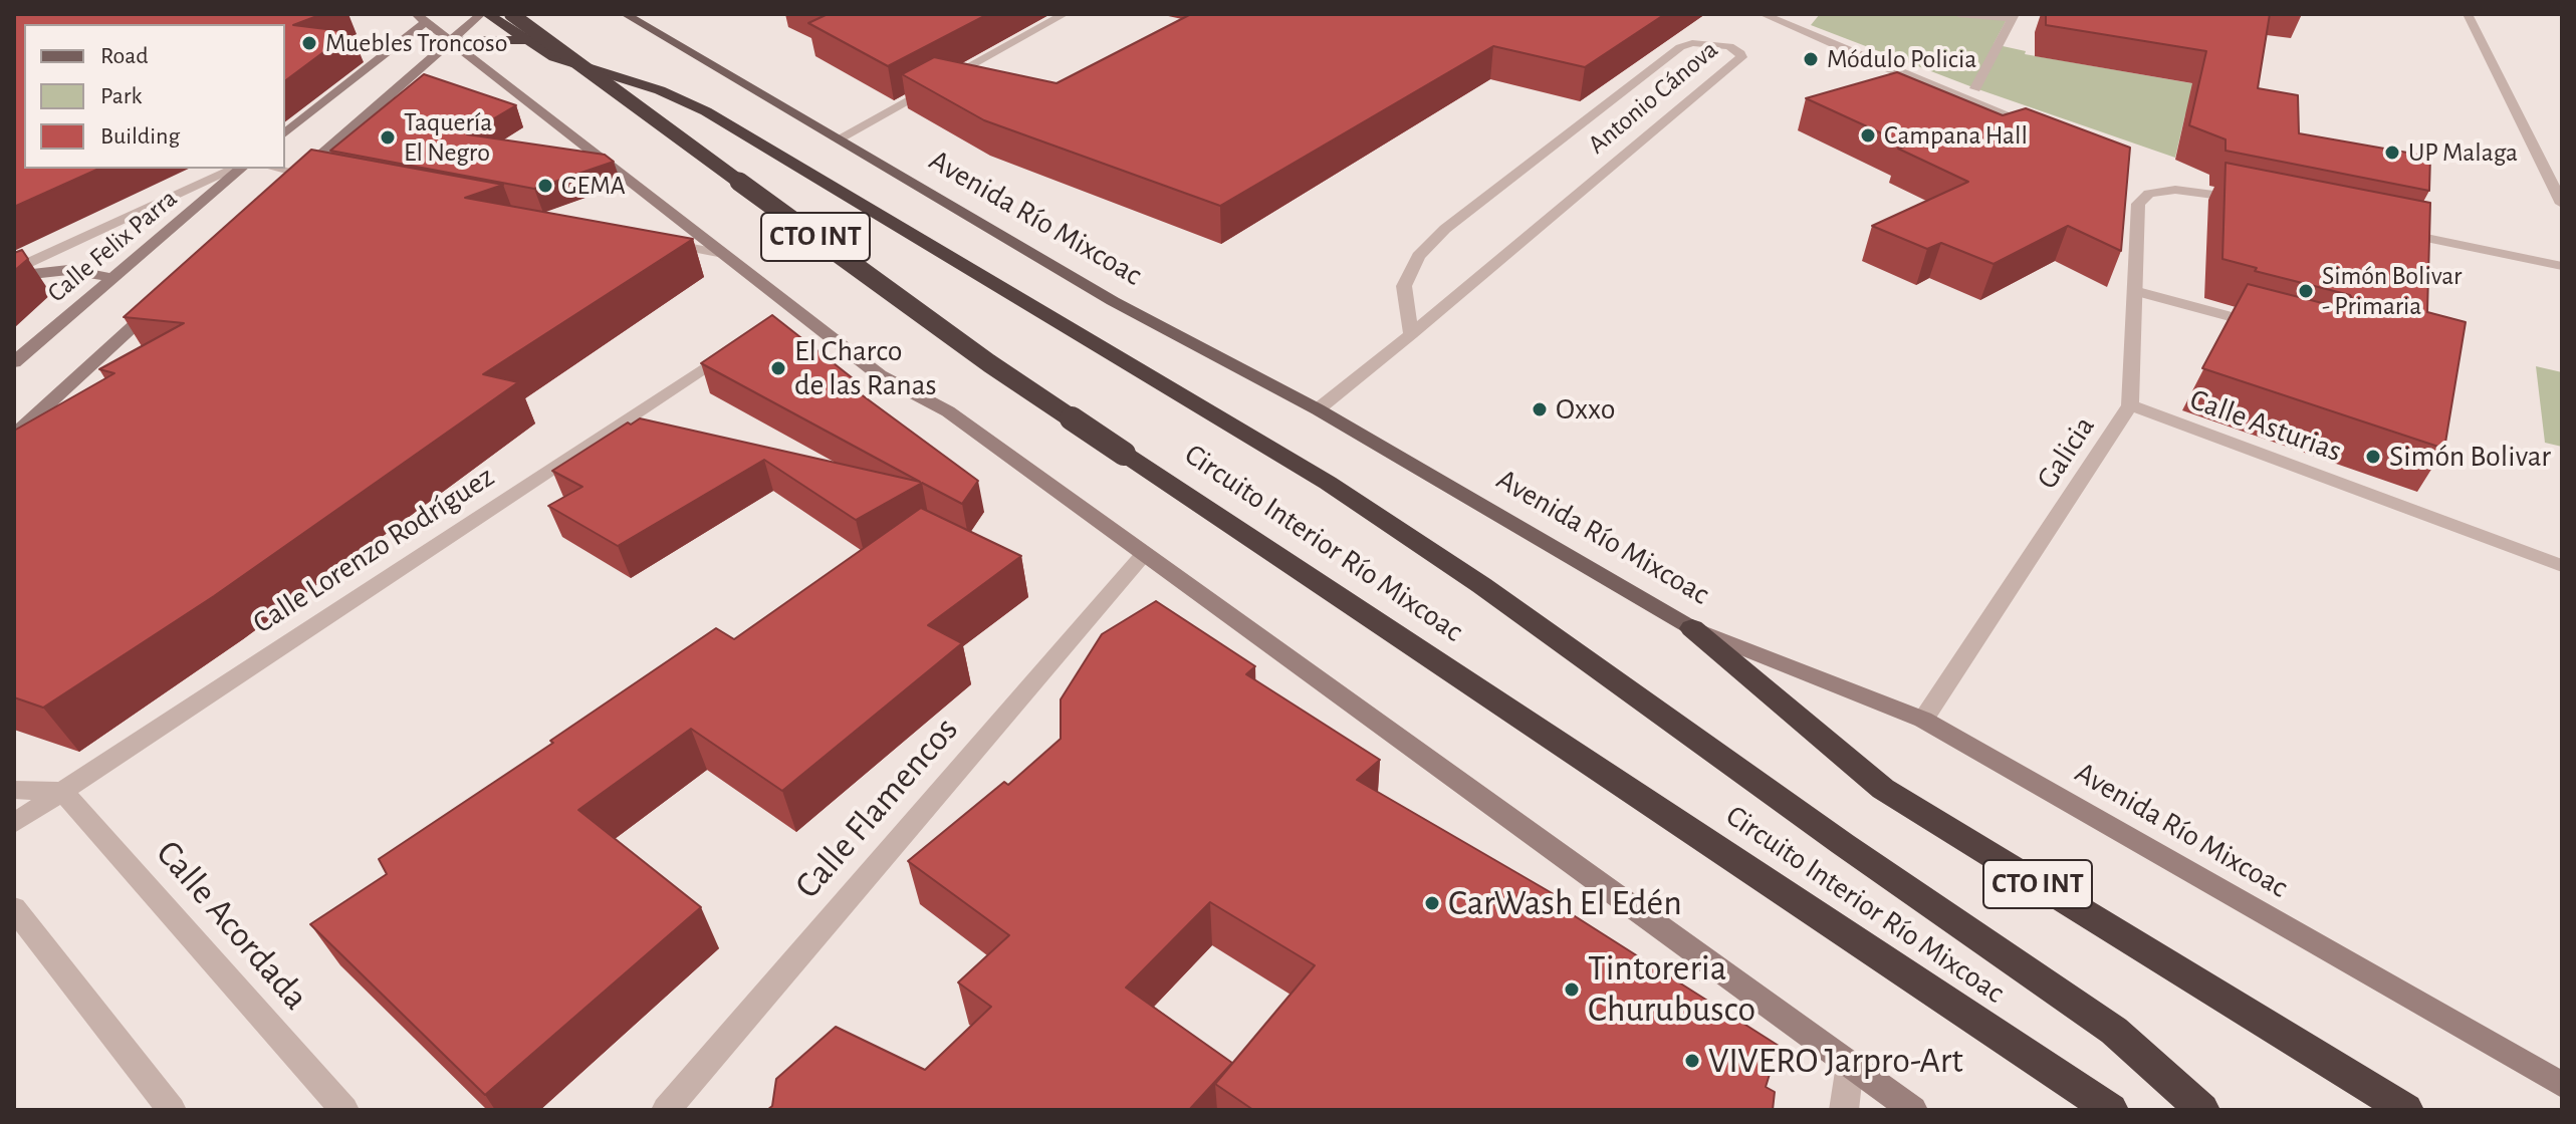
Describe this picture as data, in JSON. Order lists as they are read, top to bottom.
{
  "streets": {
    "highway": ["CTO INT", "Circuito Interior Río Mixcoac"],
    "main road": ["Avenida Río Mixcoac", "Calle Felix Parra"],
    "street": [
      "Antonio Cánova",
      "Calle Asturias",
      "Galicia",
      "Calle Lorenzo Rodríguez",
      "Calle Flamencos",
      "Calle Acordada"
    ]
  },
  "crossings": [
    ["Antonio Cánova", "Avenida Río Mixcoac"],
    ["Avenida Río Mixcoac", "CTO INT"],
    ["Avenida Río Mixcoac", "Galicia"],
    ["CTO INT", "Calle Flamencos"],
    ["Calle Asturias", "Galicia"],
    ["Calle Lorenzo Rodríguez", "Calle Acordada"]
  ],
  "places": [
    "Muebles Troncoso",
    "Módulo Policia",
    "Campana Hall",
    "Taquería El Negro",
    "UP Malaga",
    "GEMA",
    "Simón Bolivar - Primaria",
    "El Charco de las Ranas",
    "Oxxo",
    "Simón Bolivar",
    "CarWash El Edén",
    "Tintoreria Churubusco",
    "VIVERO Jarpro-Art"
  ],
  "legend": ["Road", "Park", "Building"]
}
